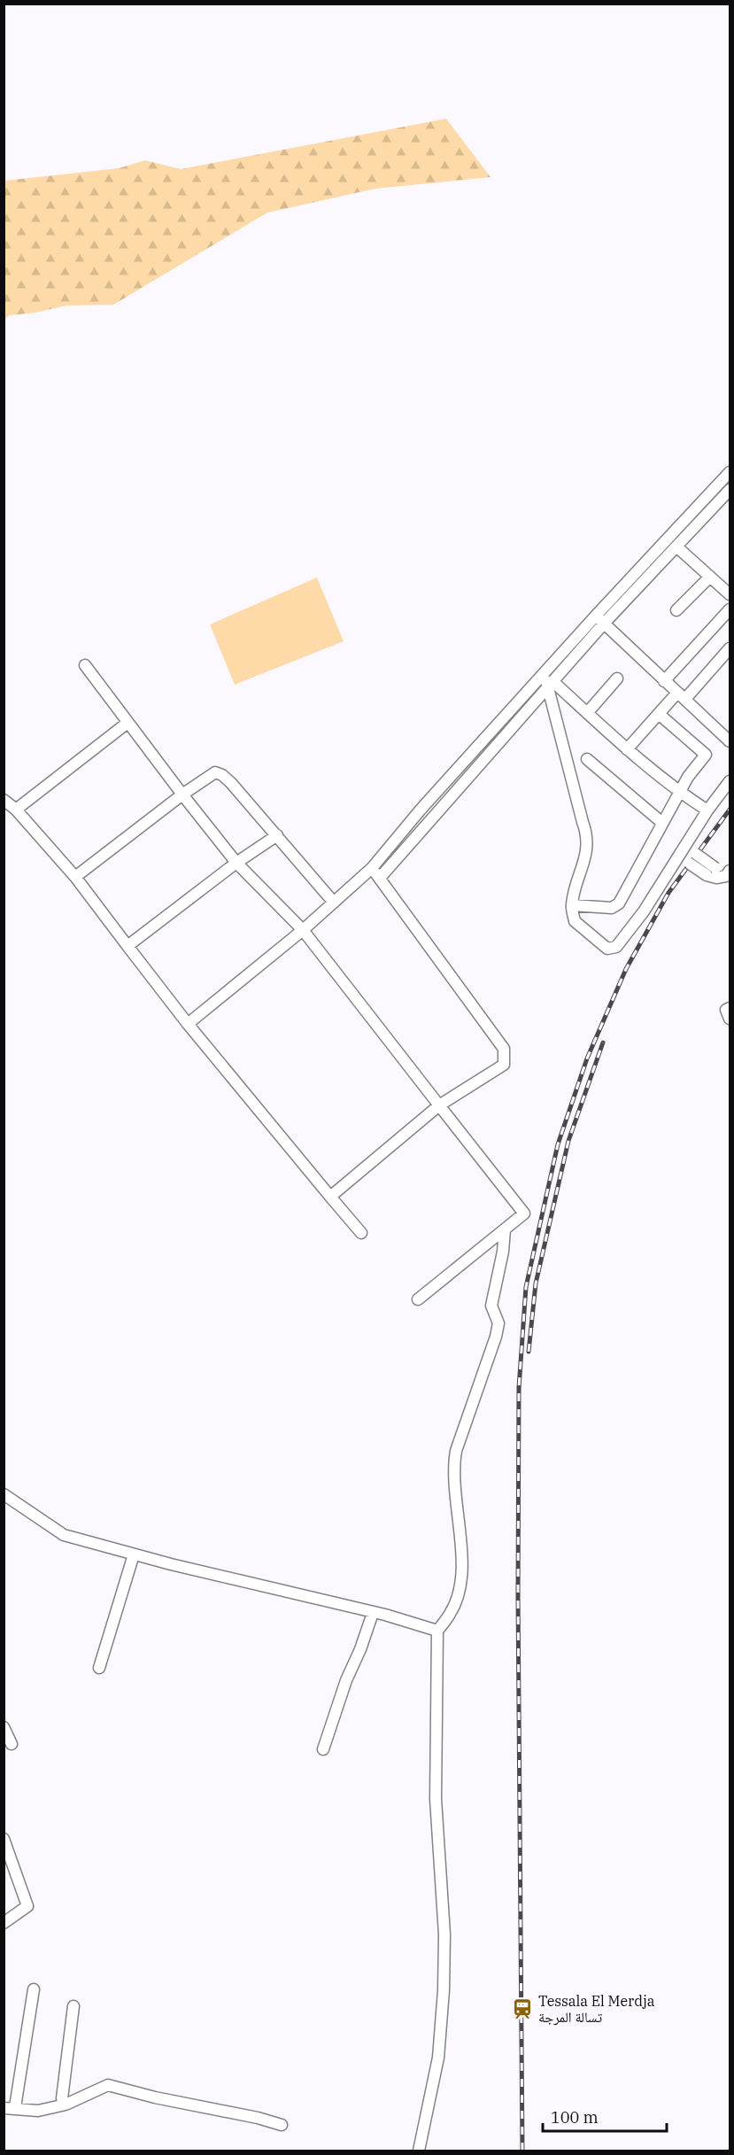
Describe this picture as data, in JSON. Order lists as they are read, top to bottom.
{
  "places": {
    "station": ["Tessala El Merdja تسالة المرجة"]
  },
  "scale_bar": "100 m"
}
